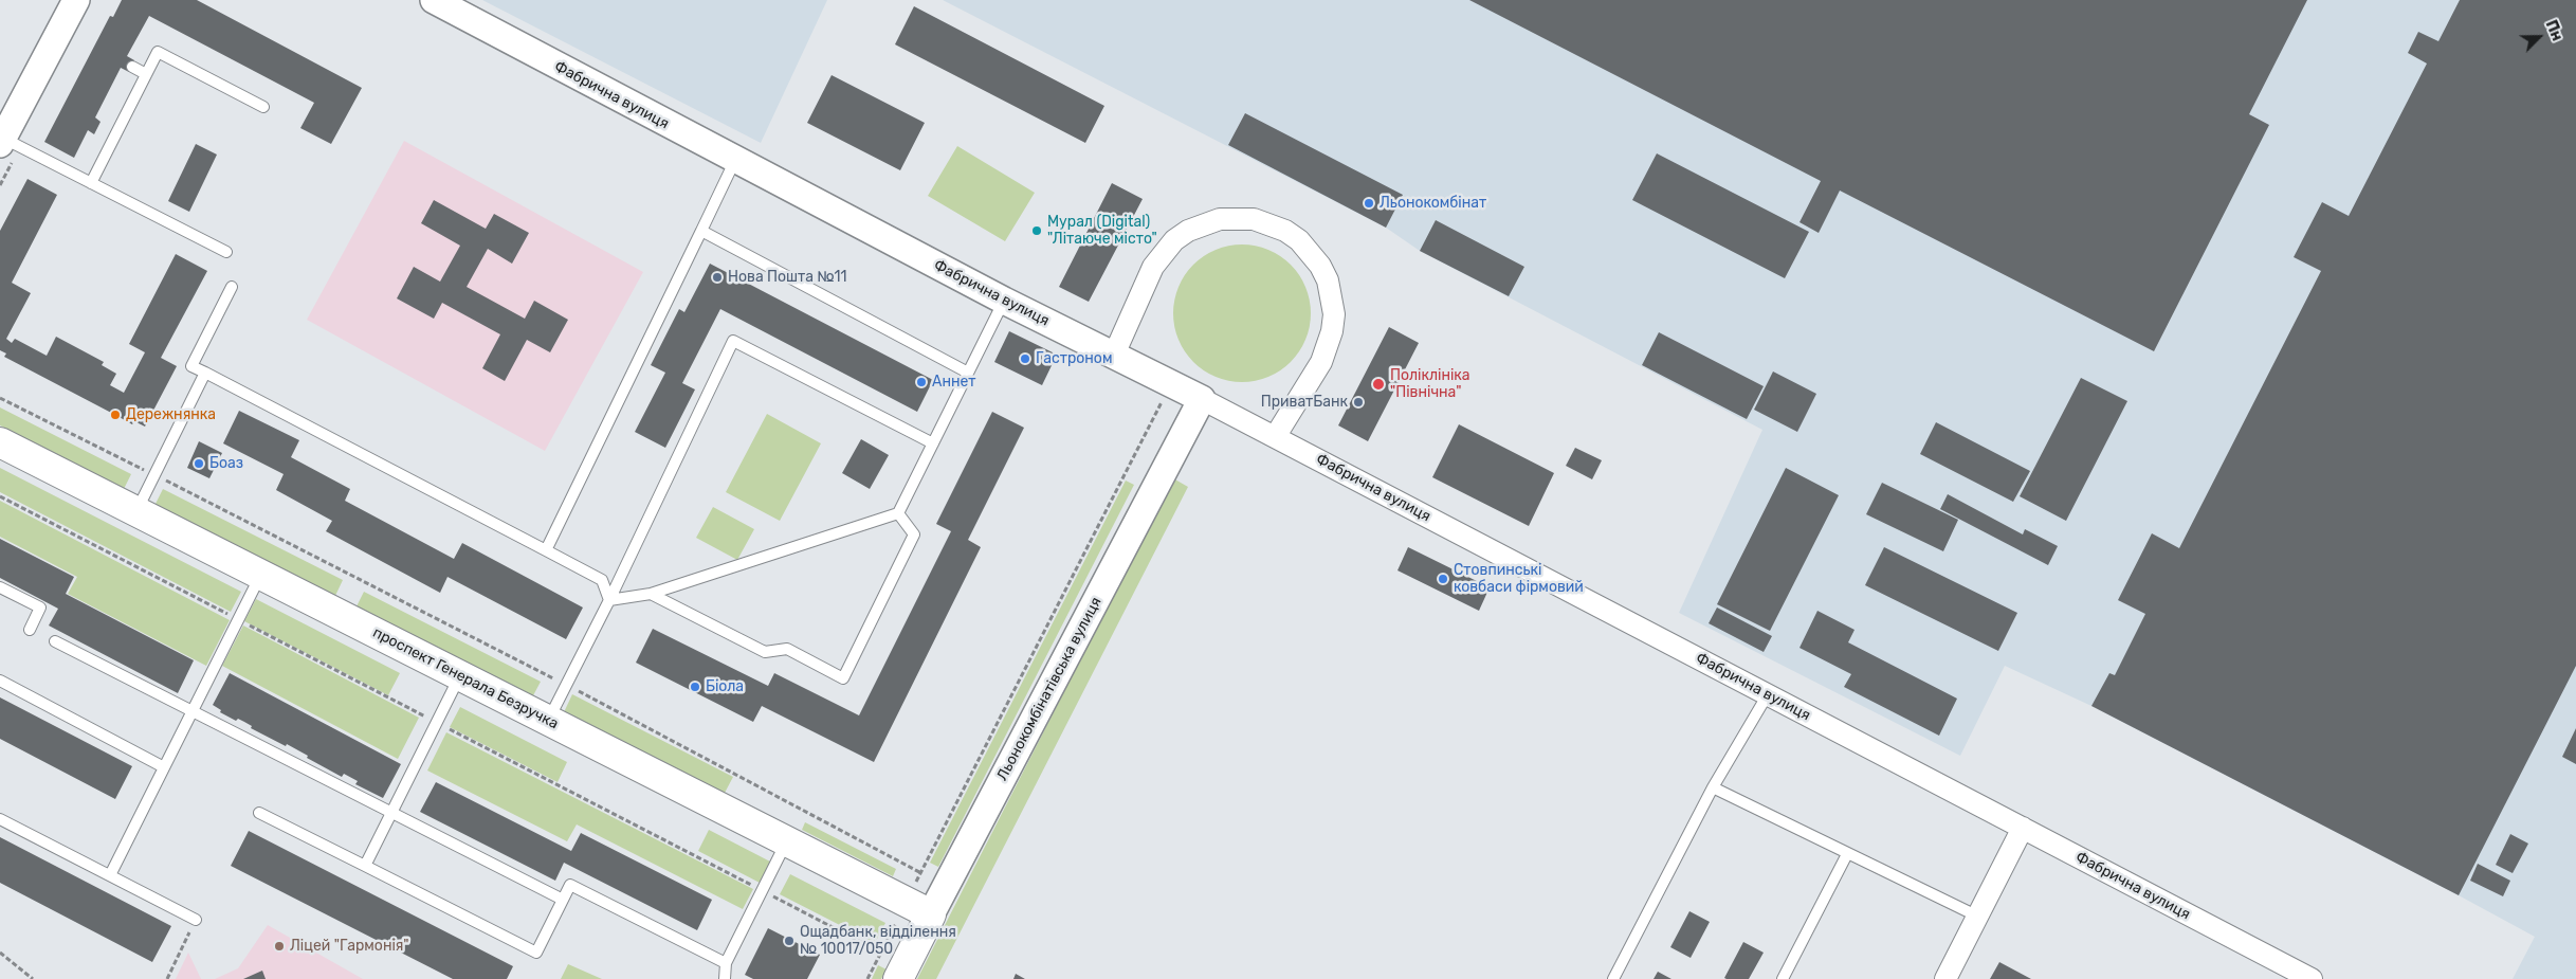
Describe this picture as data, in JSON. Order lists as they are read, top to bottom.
{
  "streets": {
    "main road": ["проспект Генерала Безручка", "Льонокомбінатівська вулиця"],
    "street": ["Фабрична вулиця"]
  },
  "crossings": [
    ["Фабрична вулиця", "Льонокомбінатівська вулиця"],
    ["проспект Генерала Безручка", "Льонокомбінатівська вулиця"]
  ],
  "places": [
    "Льонокомбінат",
    "Мурал (Digital) \"Літаюче місто\"",
    "Нова Пошта №11",
    "Гастроном",
    "Аннет",
    "Поліклініка \"Північна\"",
    "ПриватБанк",
    "Дережнянка",
    "Боаз",
    "Стовпинські ковбаси фірмовий",
    "Біола",
    "Ощадбанк, відділення № 10017/050",
    "Ліцей \"Гармонія\""
  ],
  "north": "top right"
}
